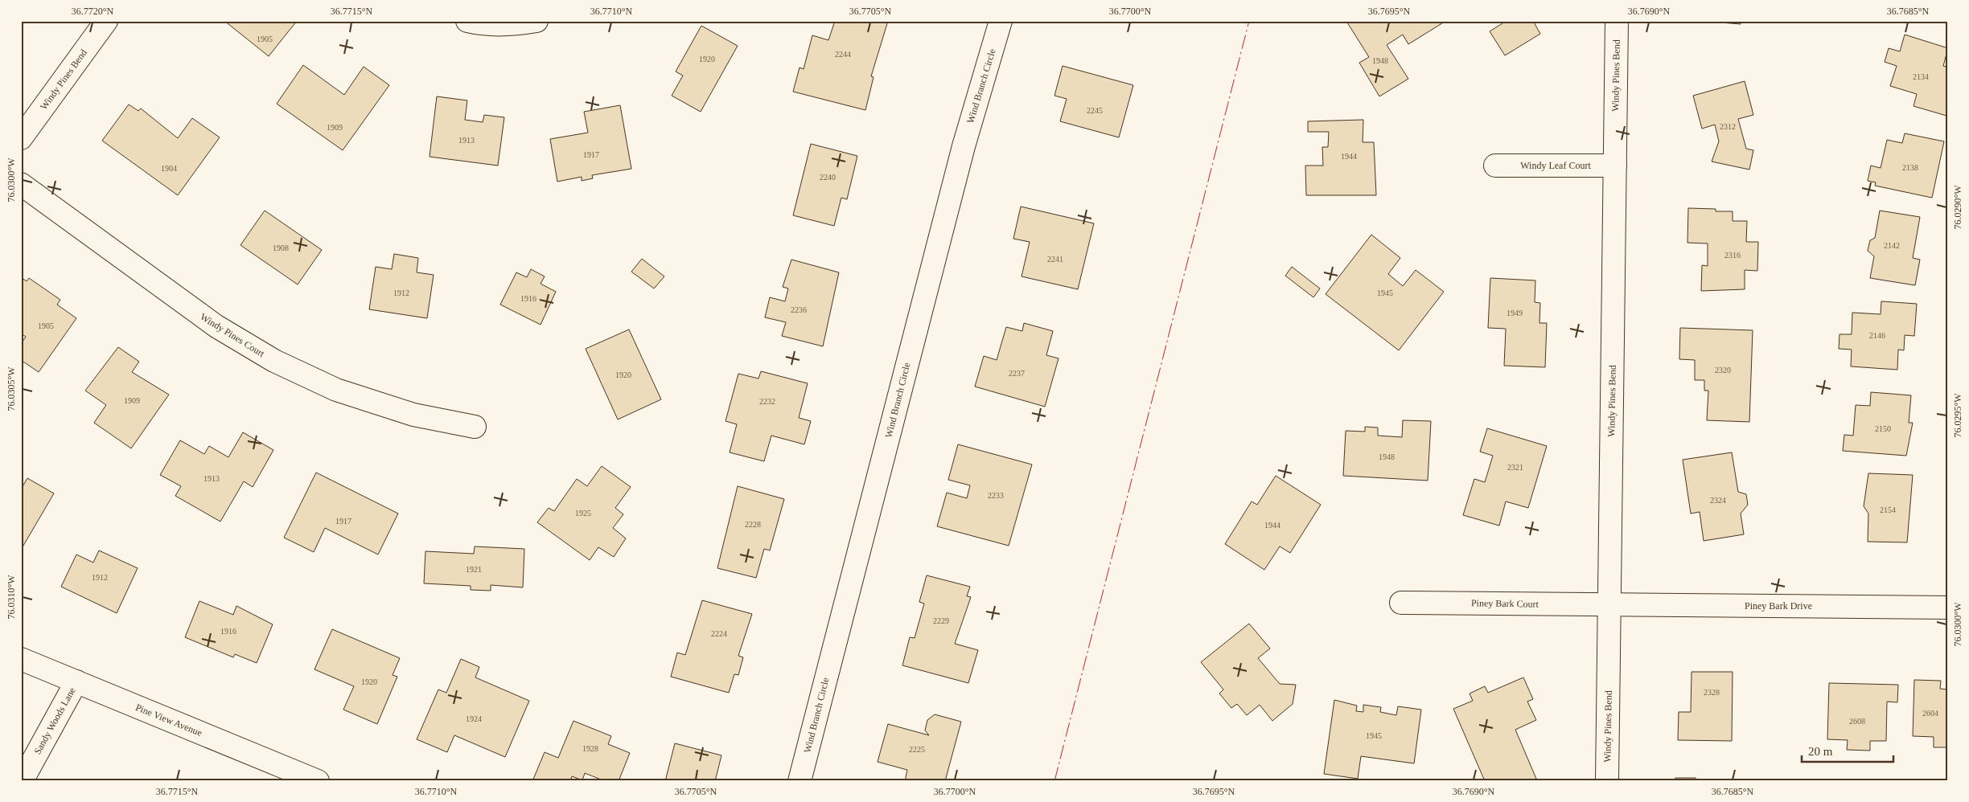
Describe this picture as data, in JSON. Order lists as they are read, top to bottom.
{
  "streets": {
    "street": [
      "Windy Pines Bend",
      "Wind Branch Circle",
      "Windy Leaf Court",
      "Windy Pines Court",
      "Piney Bark Court",
      "Piney Bark Drive",
      "Pine View Avenue",
      "Sandy Woods Lane"
    ]
  },
  "crossings": [
    ["Windy Pines Bend", "Windy Leaf Court"],
    ["Windy Pines Bend", "Piney Bark Court"],
    ["Windy Pines Bend", "Piney Bark Drive"],
    ["Piney Bark Court", "Piney Bark Drive"],
    ["Pine View Avenue", "Sandy Woods Lane"]
  ],
  "house_numbers": [
    "1905",
    "2244",
    "1920",
    "1948",
    "2134",
    "2245",
    "2312",
    "1909",
    "1913",
    "1917",
    "1944",
    "2138",
    "1904",
    "2240",
    "2142",
    "1908",
    "2316",
    "2241",
    "1912",
    "1945",
    "1916",
    "2236",
    "1949",
    "1905",
    "2146",
    "2320",
    "2237",
    "1920",
    "1909",
    "2232",
    "2150",
    "1948",
    "2321",
    "1913",
    "2233",
    "2324",
    "2154",
    "1925",
    "1917",
    "2228",
    "1944",
    "1921",
    "1912",
    "2229",
    "1916",
    "2224",
    "1920",
    "2328",
    "2604",
    "1924",
    "2608",
    "1945",
    "1928",
    "2225"
  ],
  "scale_bar": "20 m",
  "coordinates": [
    "36.7720°N",
    "36.7715°N",
    "36.7710°N",
    "36.7705°N",
    "36.7700°N",
    "36.7695°N",
    "36.7690°N",
    "36.7685°N",
    "76.0300°W",
    "76.0290°W",
    "76.0305°W",
    "76.0295°W",
    "76.0310°W"
  ]
}
